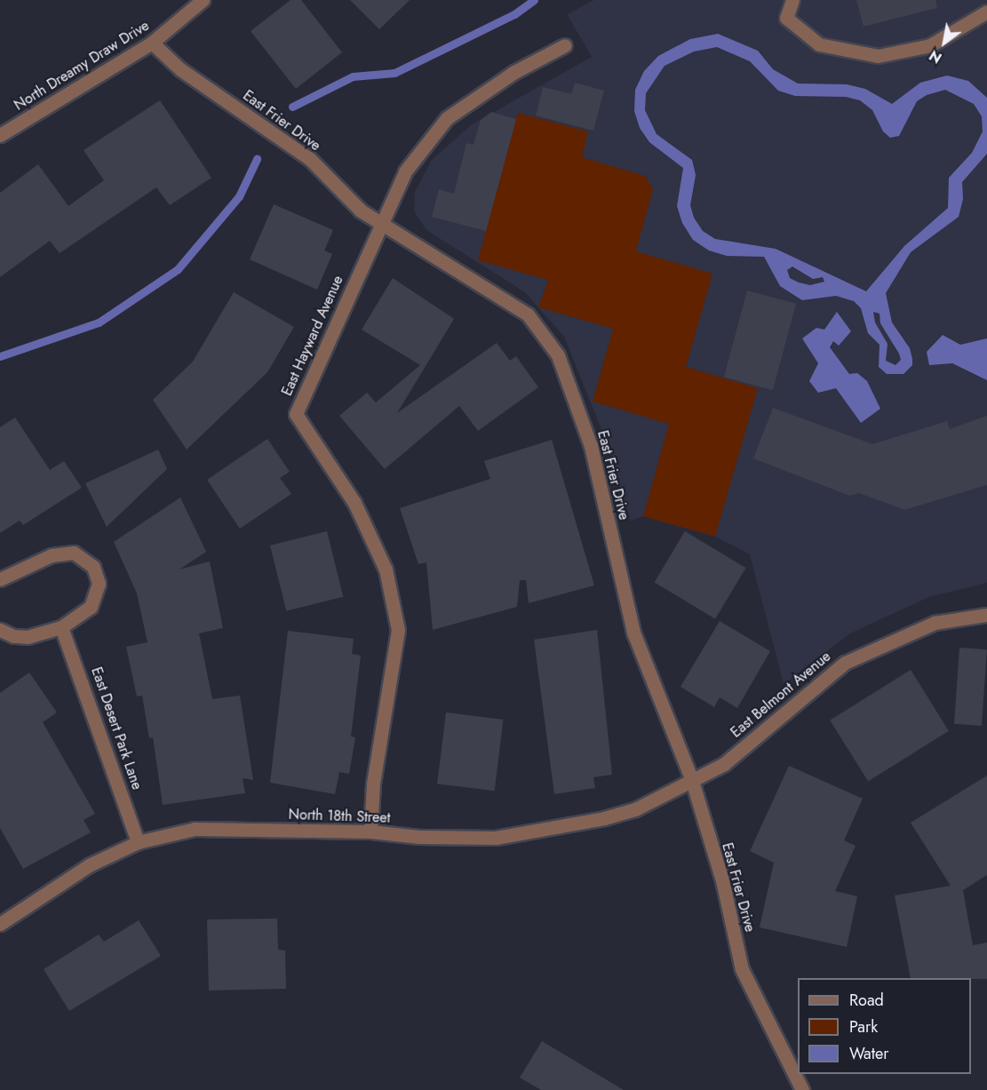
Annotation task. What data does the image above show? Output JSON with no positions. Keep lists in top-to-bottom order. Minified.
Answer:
{"streets":{"street":["North Dreamy Draw Drive","East Frier Drive","East Hayward Avenue","East Belmont Avenue","East Desert Park Lane","North 18th Street"]},"crossings":[["North Dreamy Draw Drive","East Frier Drive"],["East Frier Drive","East Hayward Avenue"],["East Frier Drive","East Belmont Avenue"],["East Frier Drive","North 18th Street"],["East Hayward Avenue","North 18th Street"],["East Belmont Avenue","North 18th Street"],["East Desert Park Lane","North 18th Street"]],"legend":["Road","Park","Water"],"north":"bottom left"}
